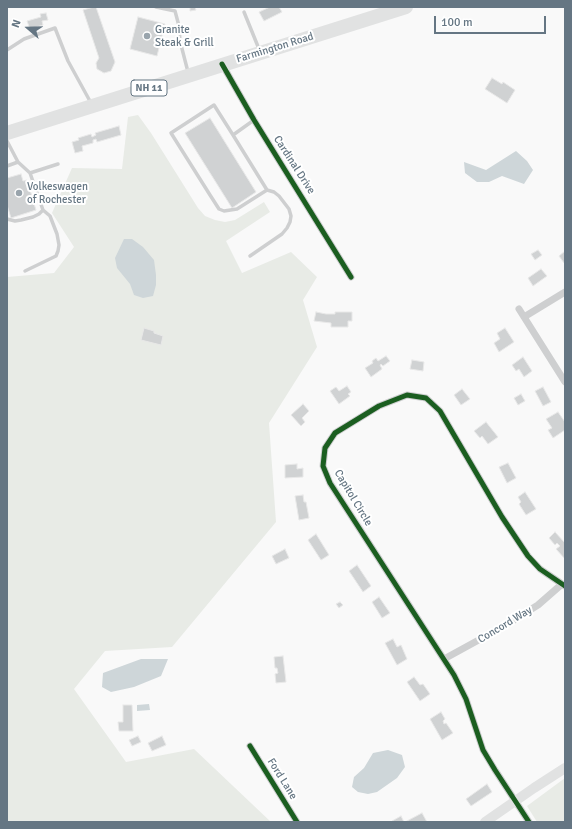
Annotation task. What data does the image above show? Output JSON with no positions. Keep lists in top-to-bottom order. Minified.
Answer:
{"streets":{"highway":["Farmington Road","NH 11"],"street":["Cardinal Drive","Capitol Circle","Concord Way","Ford Lane"]},"crossings":[["Farmington Road","Cardinal Drive"],["Capitol Circle","Concord Way"]],"places":["Granite Steak & Grill","Volkeswagen of Rochester"],"scale_bar":"100 m","north":"left"}
